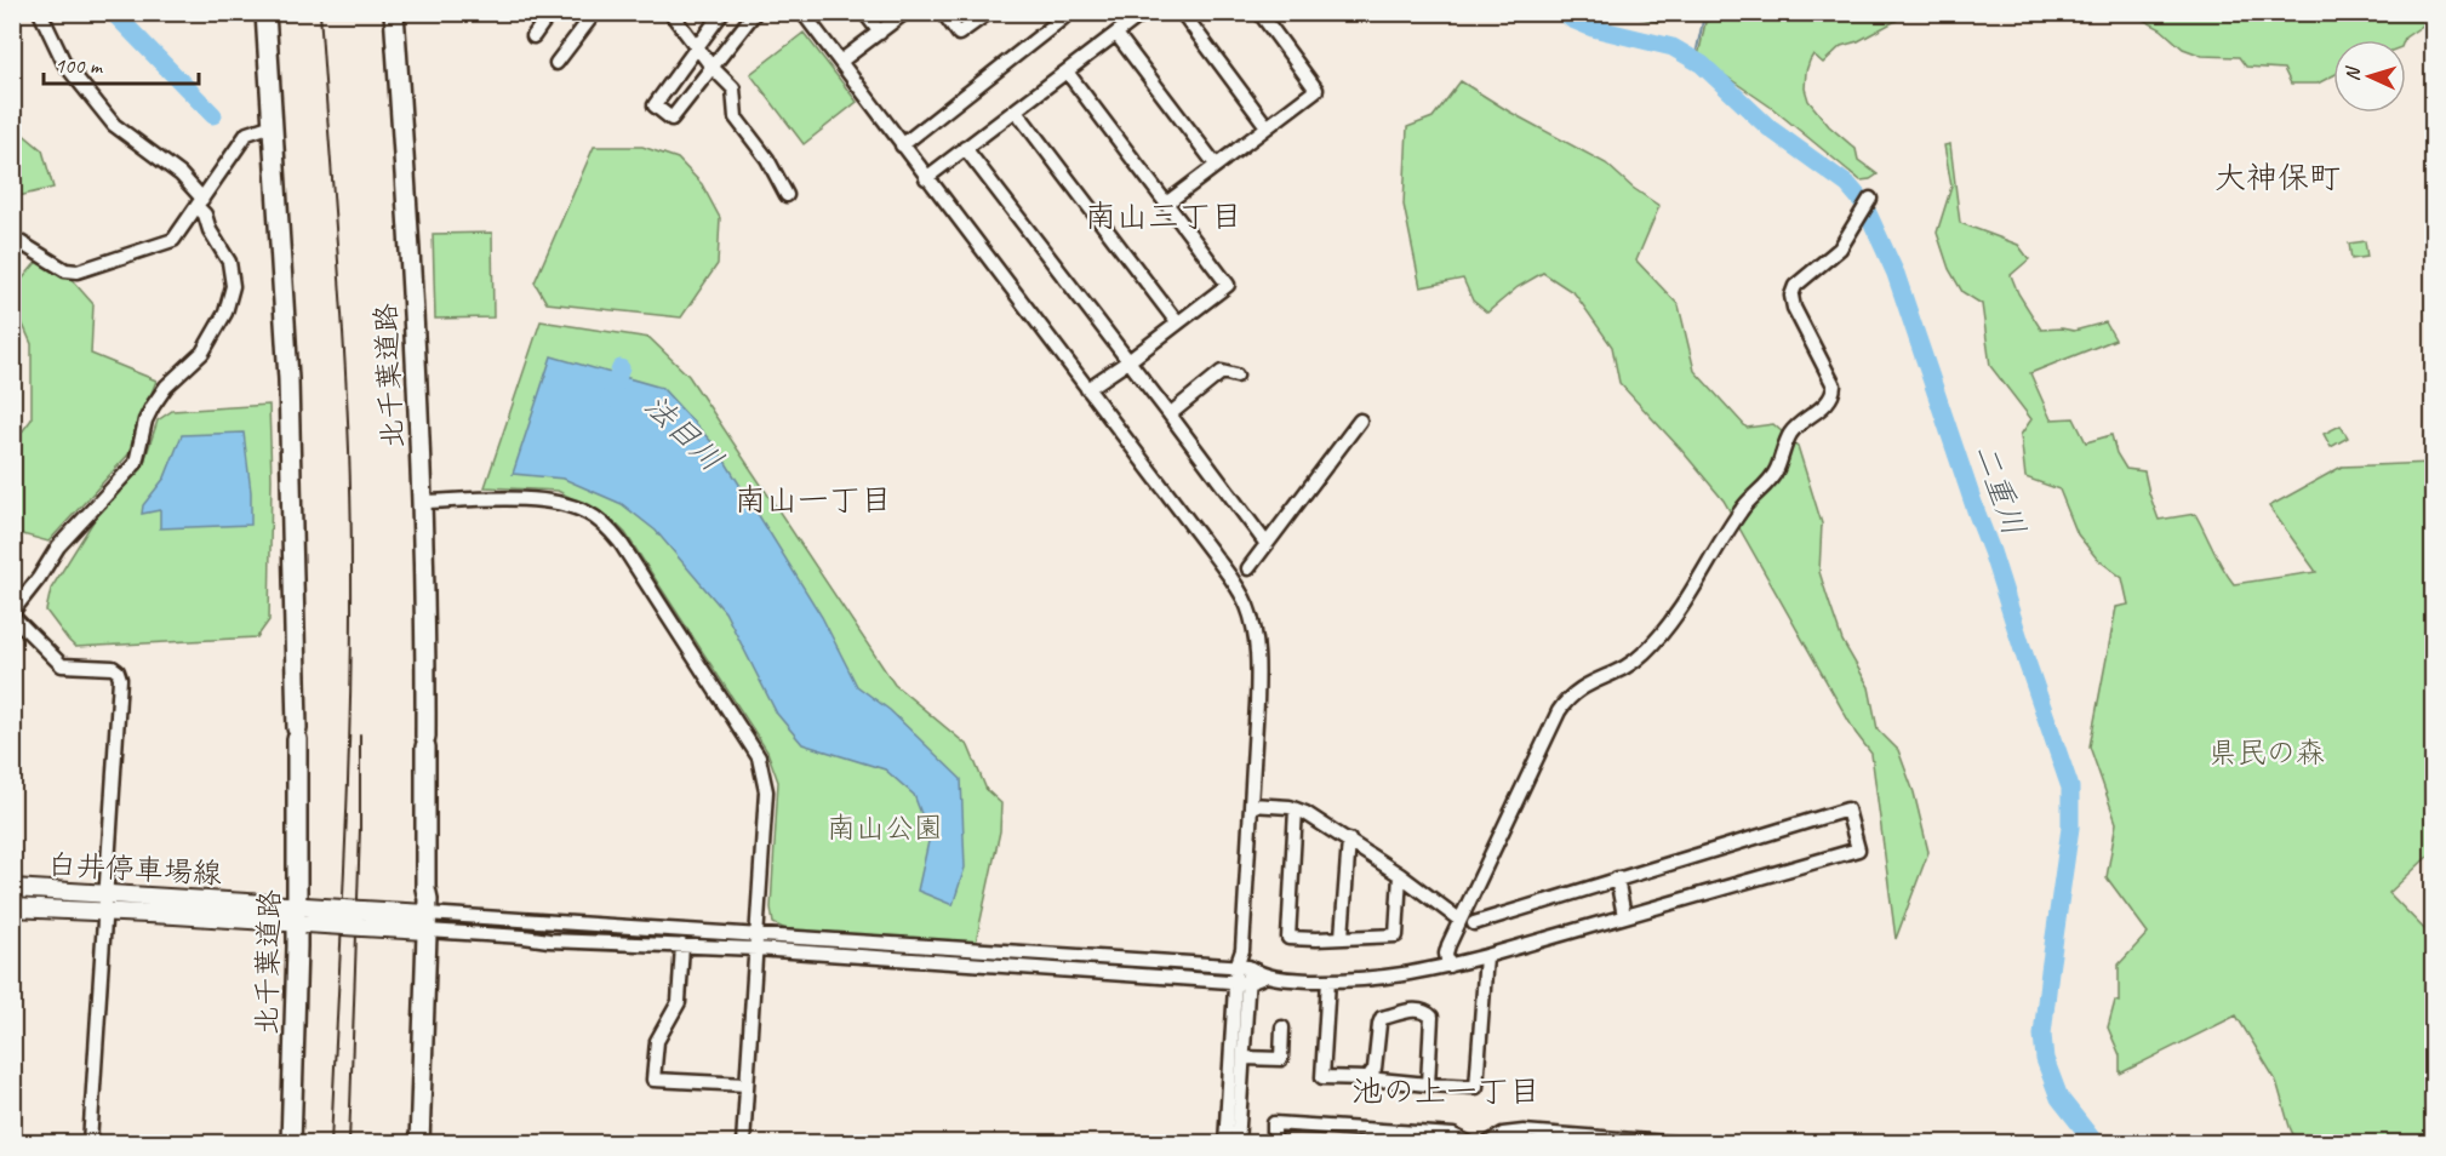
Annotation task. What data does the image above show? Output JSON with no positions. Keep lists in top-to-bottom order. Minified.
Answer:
{"streets":{"highway":["北千葉道路"],"main road":["白井停車場線"]},"crossings":[["北千葉道路","白井停車場線"]],"districts":["大神保町","南山三丁目","南山一丁目","池の上一丁目"],"water":["法目川","二重川"],"parks":["県民の森","南山公園"],"scale_bar":"100 m","north":"left"}
